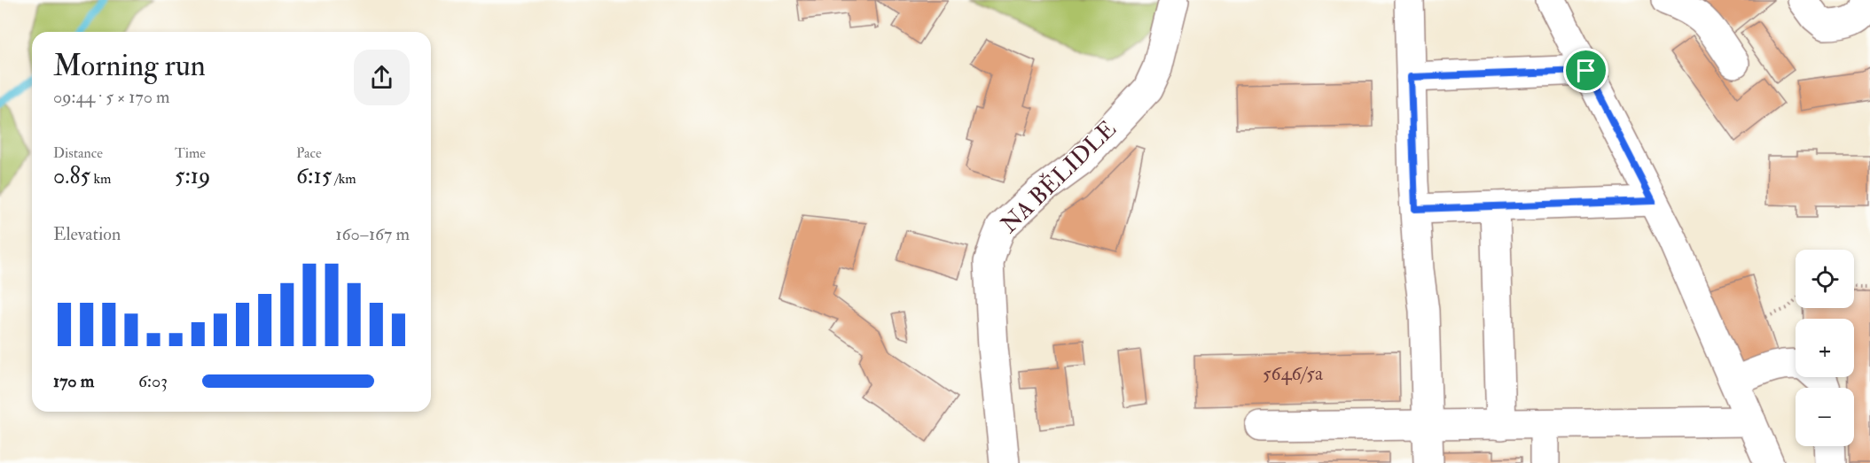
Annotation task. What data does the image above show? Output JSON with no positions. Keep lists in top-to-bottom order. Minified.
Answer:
{"streets":{"street":["NA BĚLIDLE"]},"house_numbers":["5646/5a"],"page":{"heading":["Morning run","09:44 · 5 × 170 m"],"stats":[["Distance","0.85 km"],["Time","5:19"],["Pace","6:15 /km"]],"chart":["Elevation","160–167 m"],"map_buttons":["+","−"],"list":[{"name":"170 m","note":"6:03"}]}}
